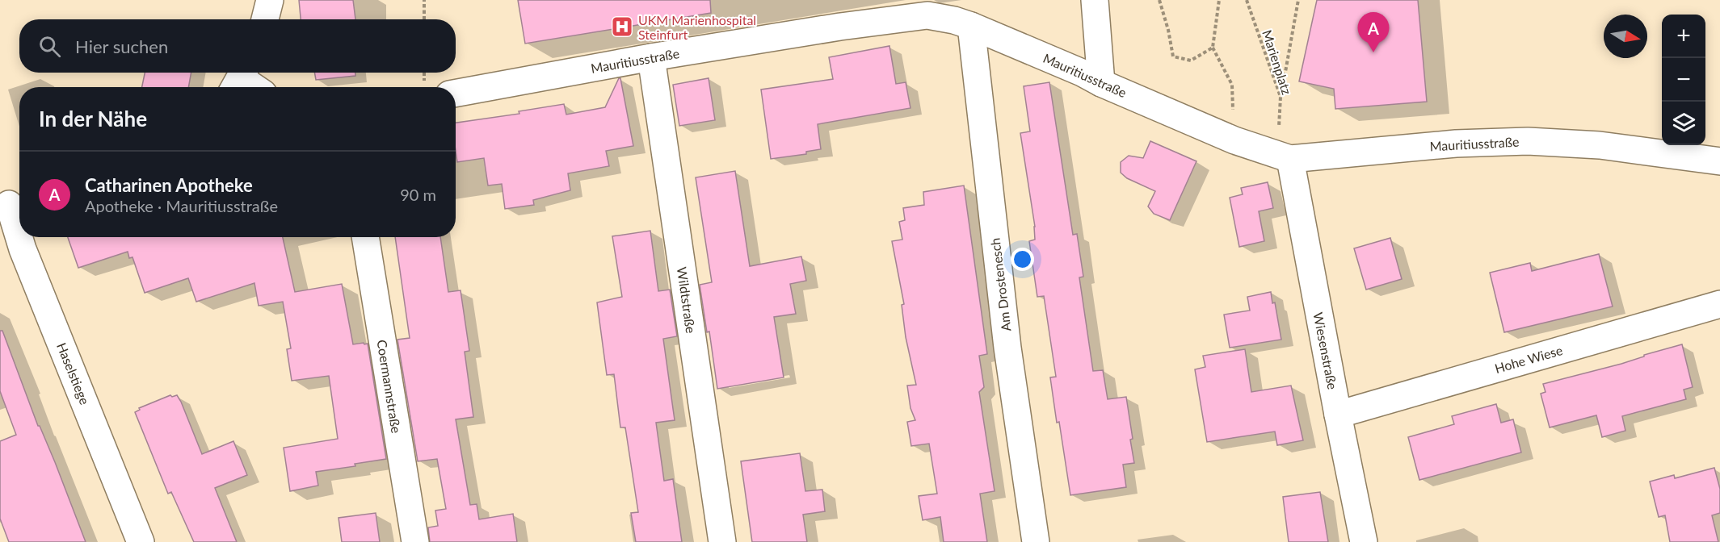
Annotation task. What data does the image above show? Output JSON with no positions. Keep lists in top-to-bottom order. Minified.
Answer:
{"streets":{"street":["Mauritiusstraße","Am Drostenesch","Wildtstraße","Wiesenstraße","Hohe Wiese","Haselstiege","Coermannstraße"],"path":["Marienplatz"]},"crossings":[["Mauritiusstraße","Marienplatz"],["Mauritiusstraße","Am Drostenesch"],["Mauritiusstraße","Wildtstraße"],["Mauritiusstraße","Wiesenstraße"],["Marienplatz","Wiesenstraße"],["Wiesenstraße","Hohe Wiese"]],"places":{"hospital":["UKM Marienhospital Steinfurt"]},"north":"right","page":{"pins":"A","map_buttons":["+","−"],"search":"Hier suchen","heading":"In der Nähe","list":[{"mark":"A","name":"Catharinen Apotheke","note":"Apotheke · Mauritiusstraße","value":"90 m"}]}}
